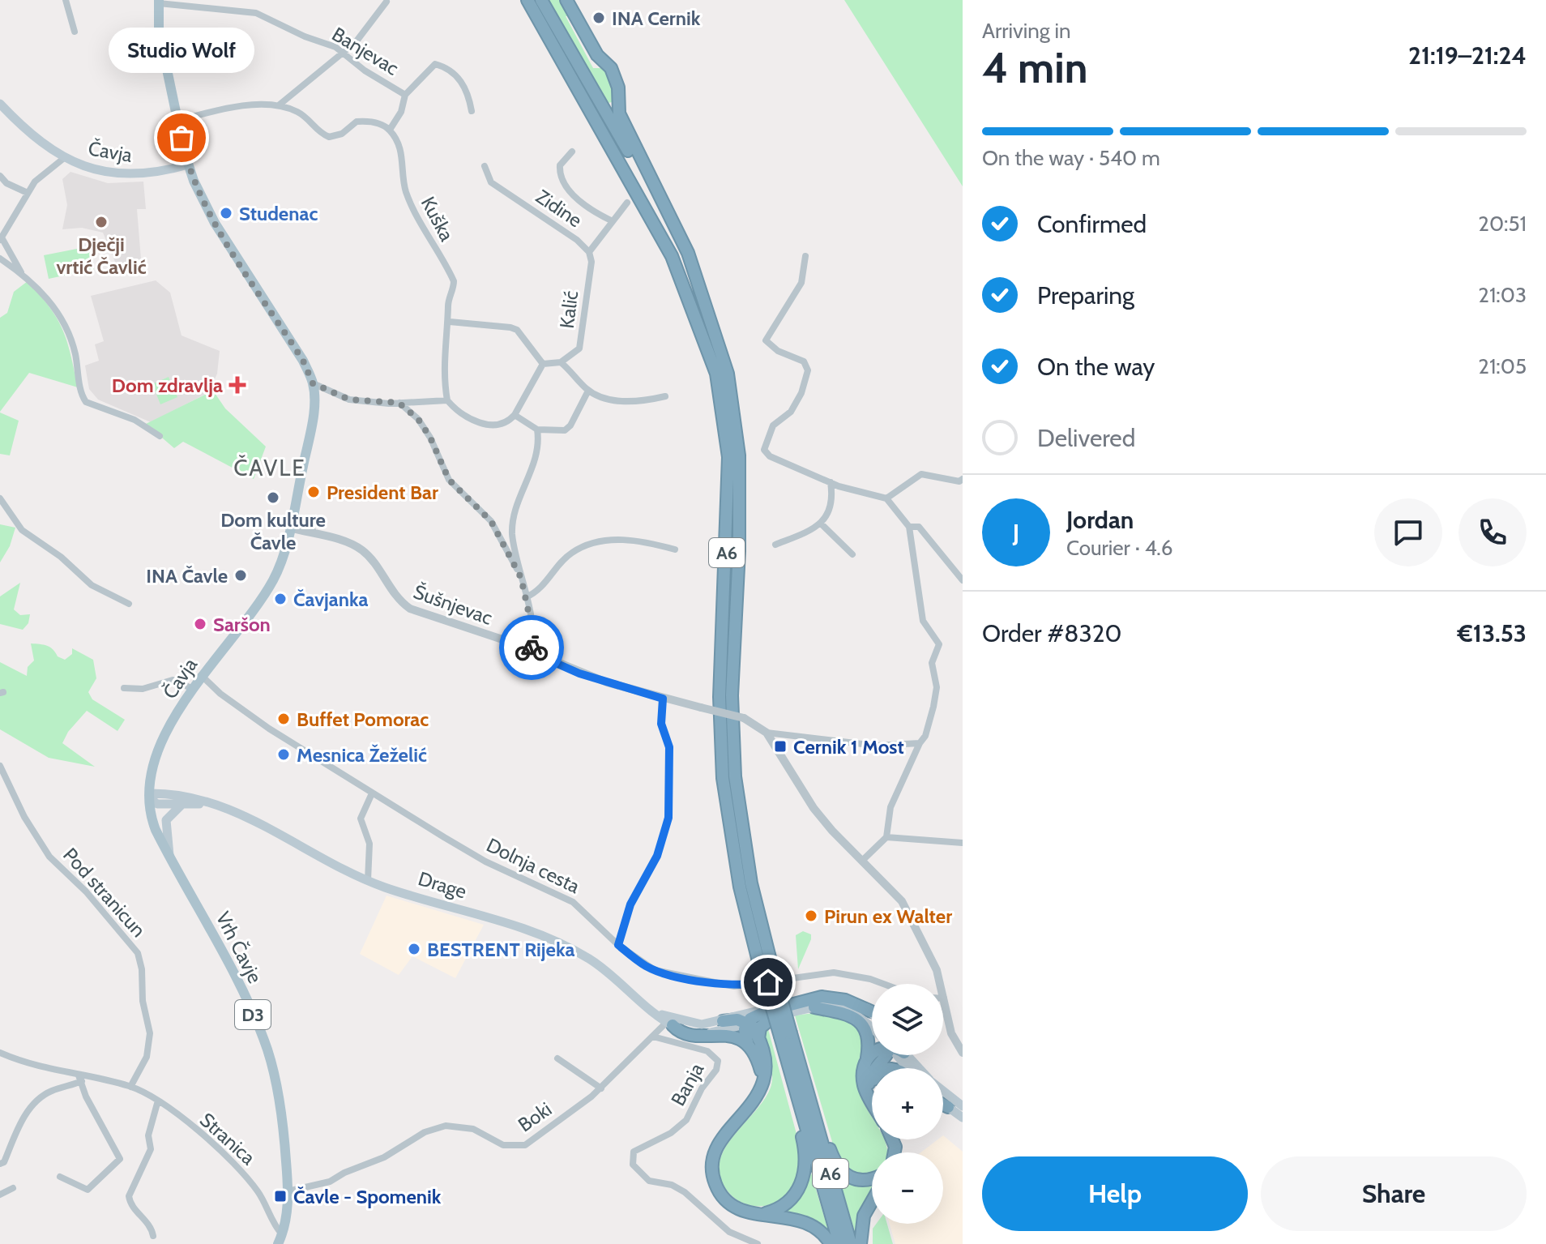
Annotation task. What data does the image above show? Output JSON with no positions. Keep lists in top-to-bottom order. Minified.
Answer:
{"streets":{"highway":["A6"],"main road":["Čavja","Drage","Vrh Čavje","D3"],"street":["Banjevac","Zidine","Kuška","Kalić","Šušnjevac","Dolnja cesta","Pod stranicun","Banja","Boki","Stranica"]},"crossings":[["Banjevac","D3"],["Čavja","Šušnjevac"],["Čavja","Dolnja cesta"],["Čavja","Drage"],["Čavja","Vrh Čavje"],["Čavja","D3"],["Zidine","Kalić"],["Drage","Vrh Čavje"],["Drage","Boki"],["Pod stranicun","Stranica"],["Vrh Čavje","Boki"],["Vrh Čavje","Stranica"],["Banja","Boki"]],"districts":["ČAVLE"],"places":{"other":["INA Cernik","Studio Wolf","Studenac","Dječji vrtić Čavlić","President Bar","Dom kulture Čavle","INA Čavle","Čavjanka","Saršon","Buffet Pomorac","Mesnica Žeželić","Pirun ex Walter","BESTRENT Rijeka"],"health":["Dom zdravlja"],"transit":["Cernik 1 Most","Čavle - Spomenik"]},"page":{"heading":["4 min","Arriving in","21:19–21:24"],"panel":["Jordan","Courier · 4.6","Order #8320","€13.53"],"bubble":"Studio Wolf","bar":"On the way · 540 m","list":[["Confirmed","20:51"],["Preparing","21:03"],["On the way","21:05"],"Delivered"],"round":"J","map_buttons":["+","−"],"buttons":["Help","Share"]}}
